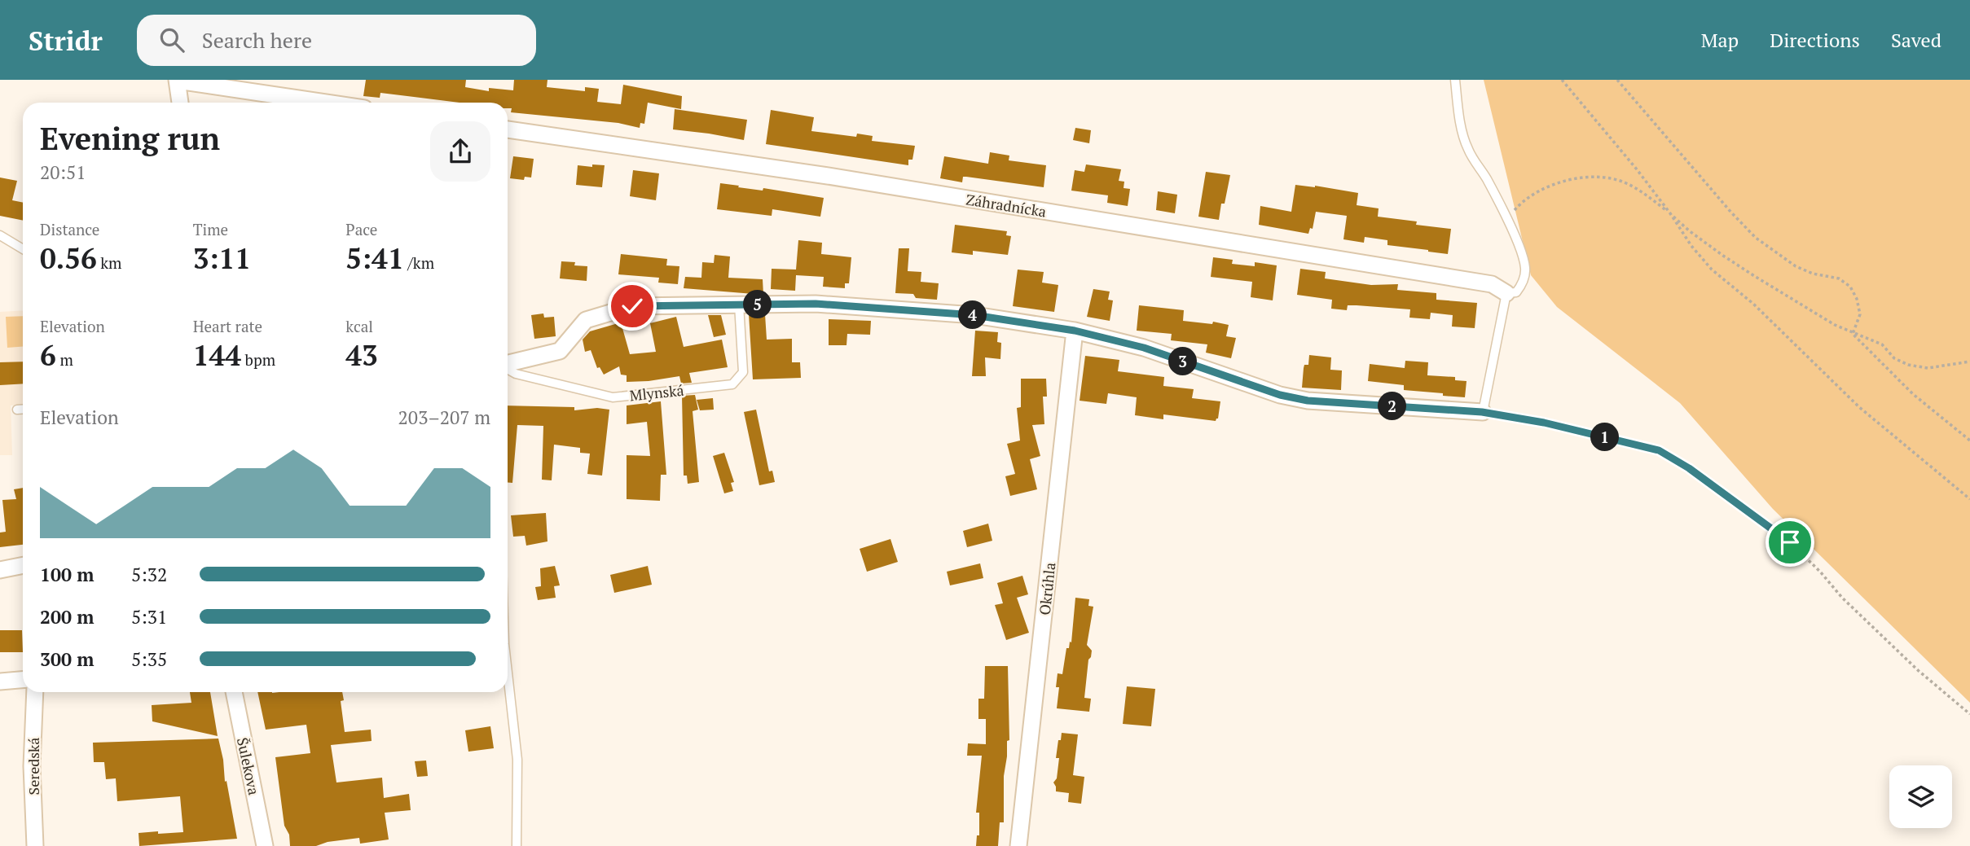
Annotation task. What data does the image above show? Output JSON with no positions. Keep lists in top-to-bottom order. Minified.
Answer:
{"streets":{"street":["Záhradnícka","Mlynská","Okrúhla","Seredská","Šulekova"]},"crossings":[["Mlynská","Okrúhla"]],"page":{"header":"Stridr","search":"Search here","nav":["Map","Directions","Saved"],"heading":["Evening run","20:51"],"stats":[["Distance","0.56 km"],["Time","3:11"],["Pace","5:41 /km"],["Elevation","6 m"],["Heart rate","144 bpm"],["kcal","43"]],"pins":["5","4","3","2","1"],"chart":["Elevation","203–207 m"],"list":[{"name":"100 m","note":"5:32"},{"name":"200 m","note":"5:31"},{"name":"300 m","note":"5:35"}]}}
